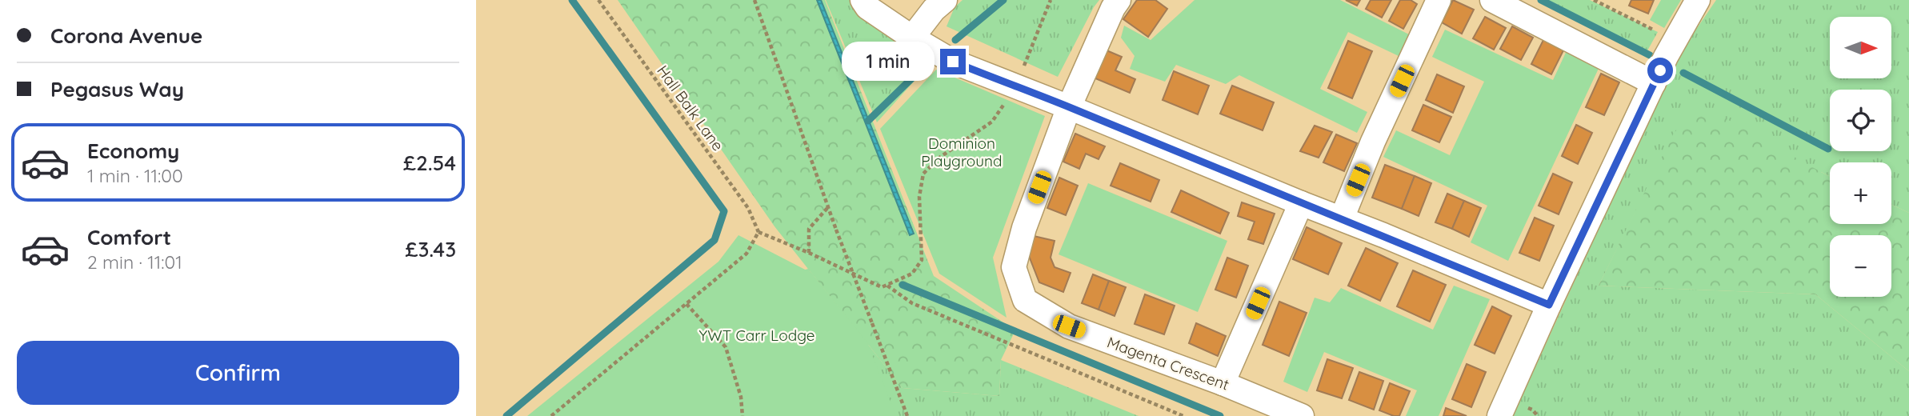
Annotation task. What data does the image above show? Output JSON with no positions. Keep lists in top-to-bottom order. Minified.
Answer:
{"streets":{"street":["Magenta Crescent"],"path":["Hall Balk Lane"]},"parks":["Dominion Playground","YWT Carr Lodge"],"north":"right","page":{"banner":["Corona Avenue","Pegasus Way"],"map_buttons":["+","−"],"bubble":"1 min","list":[{"name":"Economy","note":"1 min · 11:00","value":"£2.54"},{"name":"Comfort","note":"2 min · 11:01","value":"£3.43"}],"buttons":"Confirm"}}
